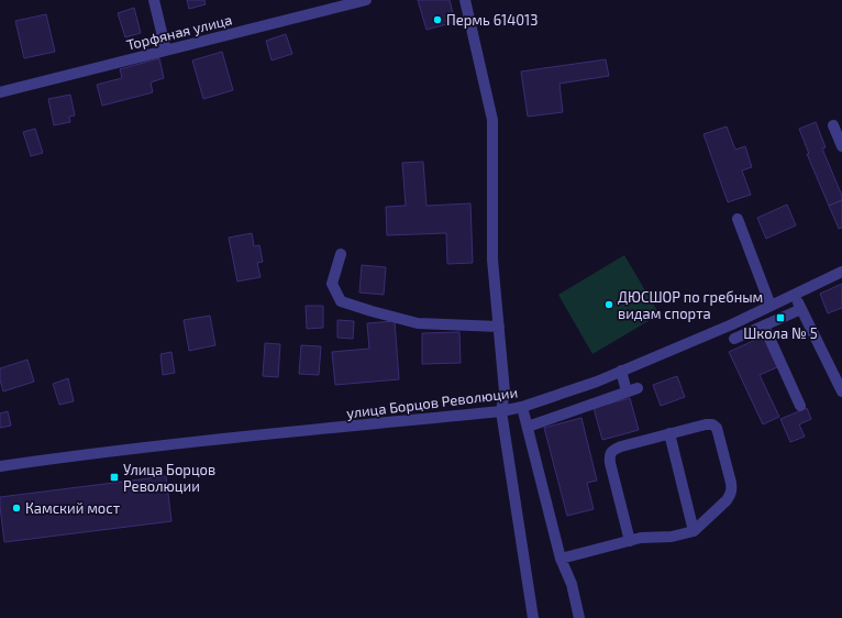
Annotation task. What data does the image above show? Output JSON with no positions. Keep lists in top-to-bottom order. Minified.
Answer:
{"streets":{"street":["Торфяная улица","улица Борцов Революции"]},"places":{"other":["Пермь 614013","ДЮСШОР по гребным видам спорта","Камский мост"],"transit":["Школа № 5","Улица Борцов Революции"]}}
